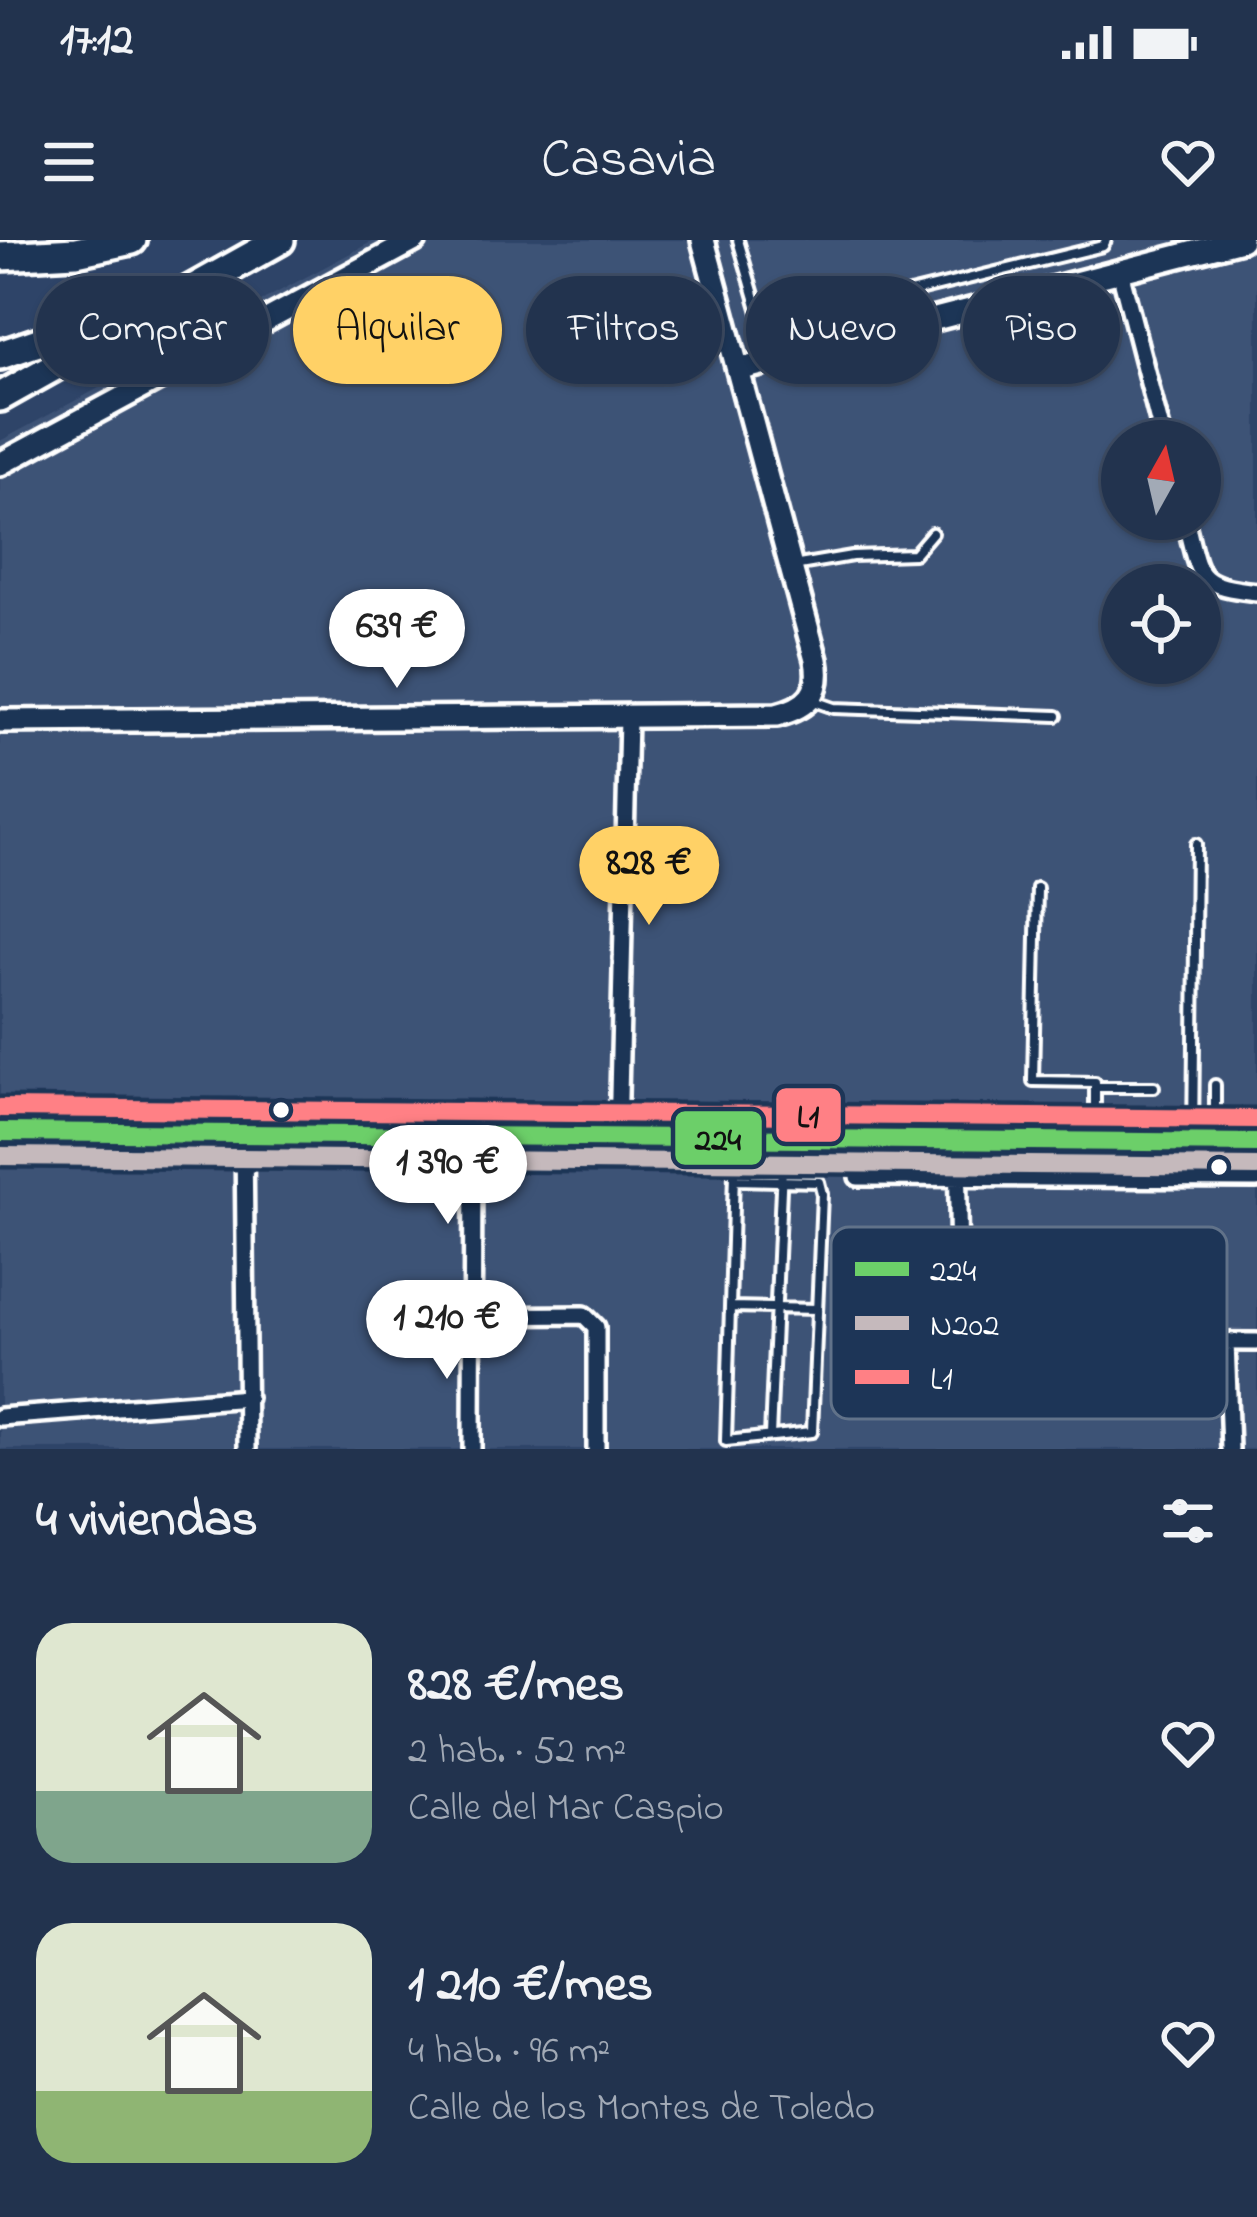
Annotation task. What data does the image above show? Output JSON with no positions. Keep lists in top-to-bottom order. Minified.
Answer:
{"lines":["transit line L1","transit line 224","transit line N202"],"legend":["224","N202","L1"],"north":"top","page":{"status":"17:12","header":"Casavia","chip":["Comprar","Alquilar","Filtros","Nuevo","Piso"],"price":["639 €","828 €","1 390 €","1 210 €"],"heading":"4 viviendas","list":[{"name":"828 €/mes","note":"2 hab. · 52 m² · Calle del Mar Caspio"},{"name":"1 210 €/mes","note":"4 hab. · 96 m² · Calle de los Montes de Toledo"}]}}
